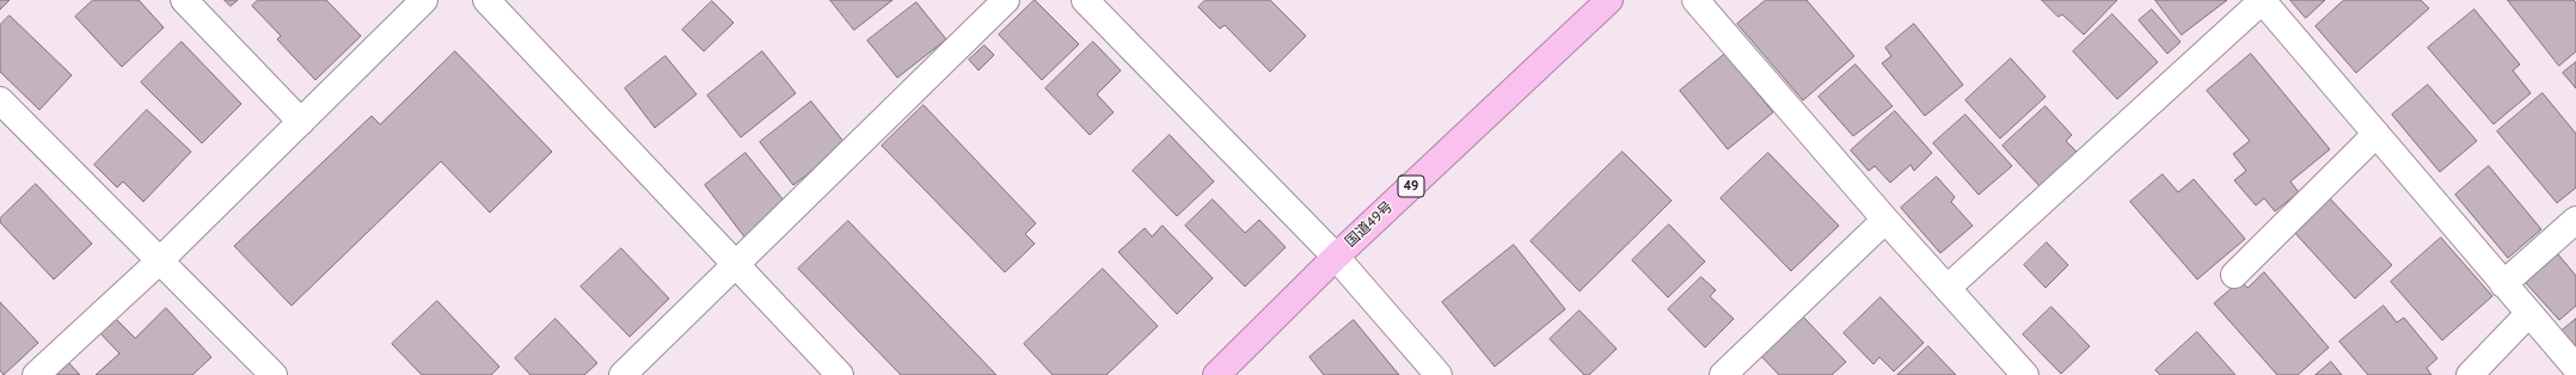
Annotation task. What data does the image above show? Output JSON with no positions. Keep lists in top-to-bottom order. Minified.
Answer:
{"streets":{"highway":["49","国道49号"]}}
